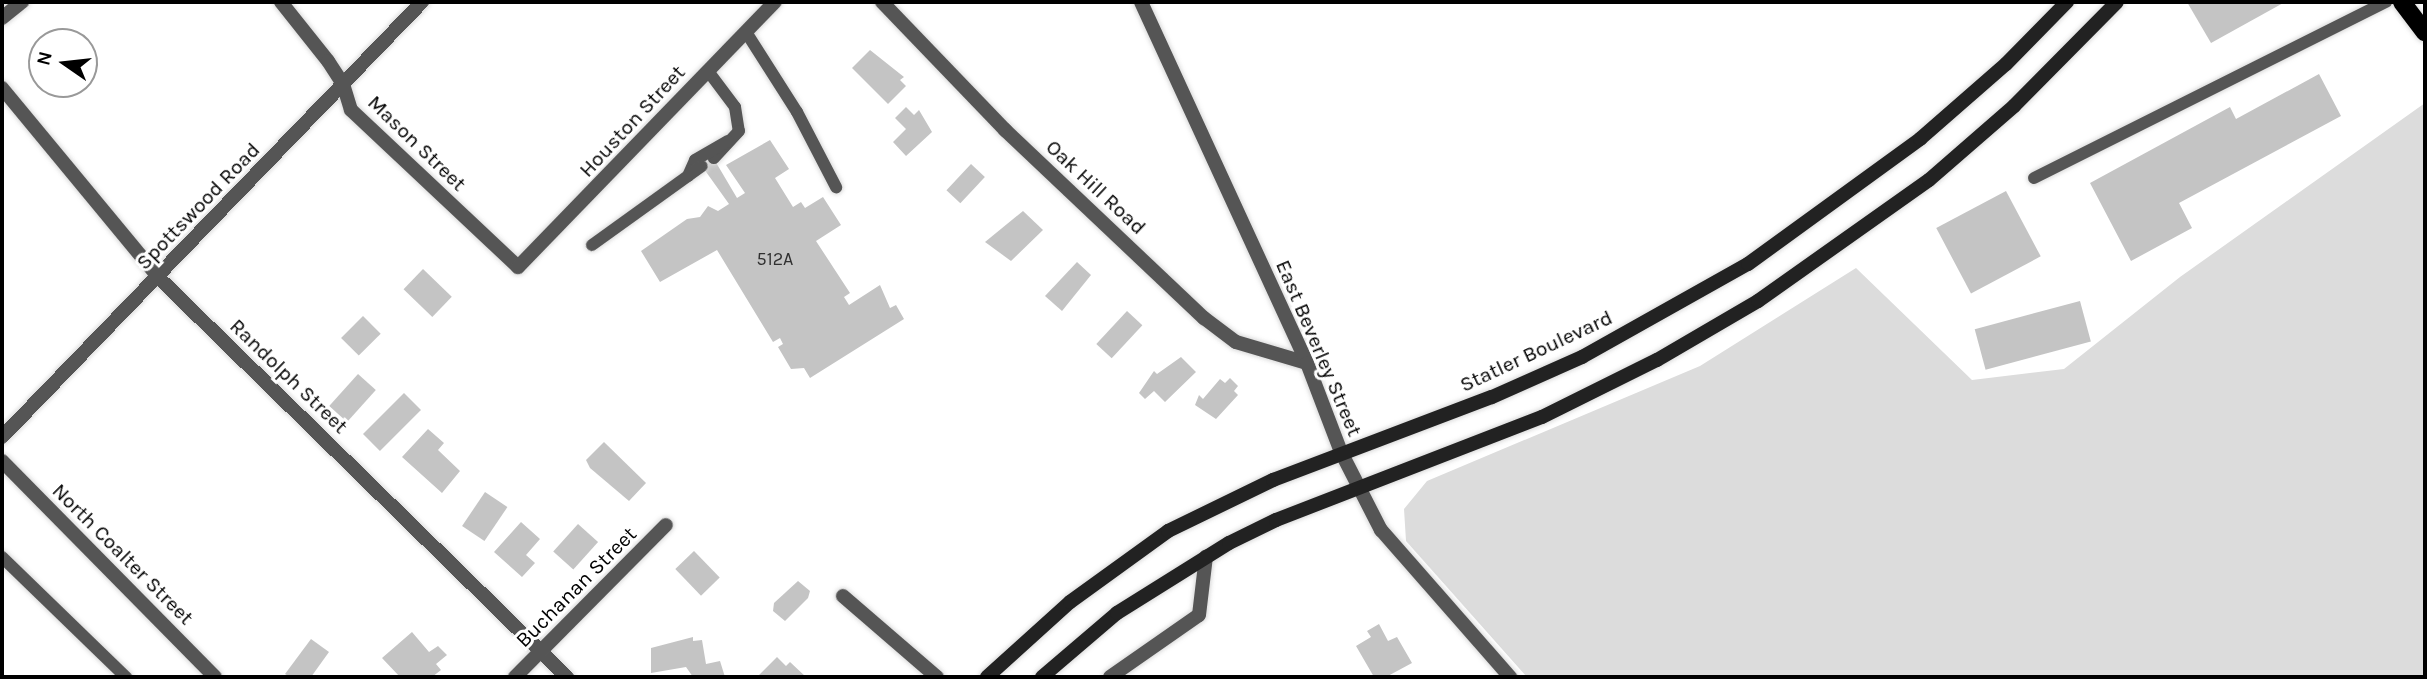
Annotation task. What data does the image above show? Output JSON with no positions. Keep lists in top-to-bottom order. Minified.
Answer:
{"streets":{"main road":["Statler Boulevard"],"street":["Houston Street","Mason Street","Oak Hill Road","Spottswood Road","East Beverley Street","Randolph Street","North Coalter Street","Buchanan Street"]},"crossings":[["Houston Street","Mason Street"],["Mason Street","Spottswood Road"],["Oak Hill Road","East Beverley Street"],["Spottswood Road","Randolph Street"],["East Beverley Street","Statler Boulevard"],["Randolph Street","Buchanan Street"]],"house_numbers":["512A"],"north":"left"}
